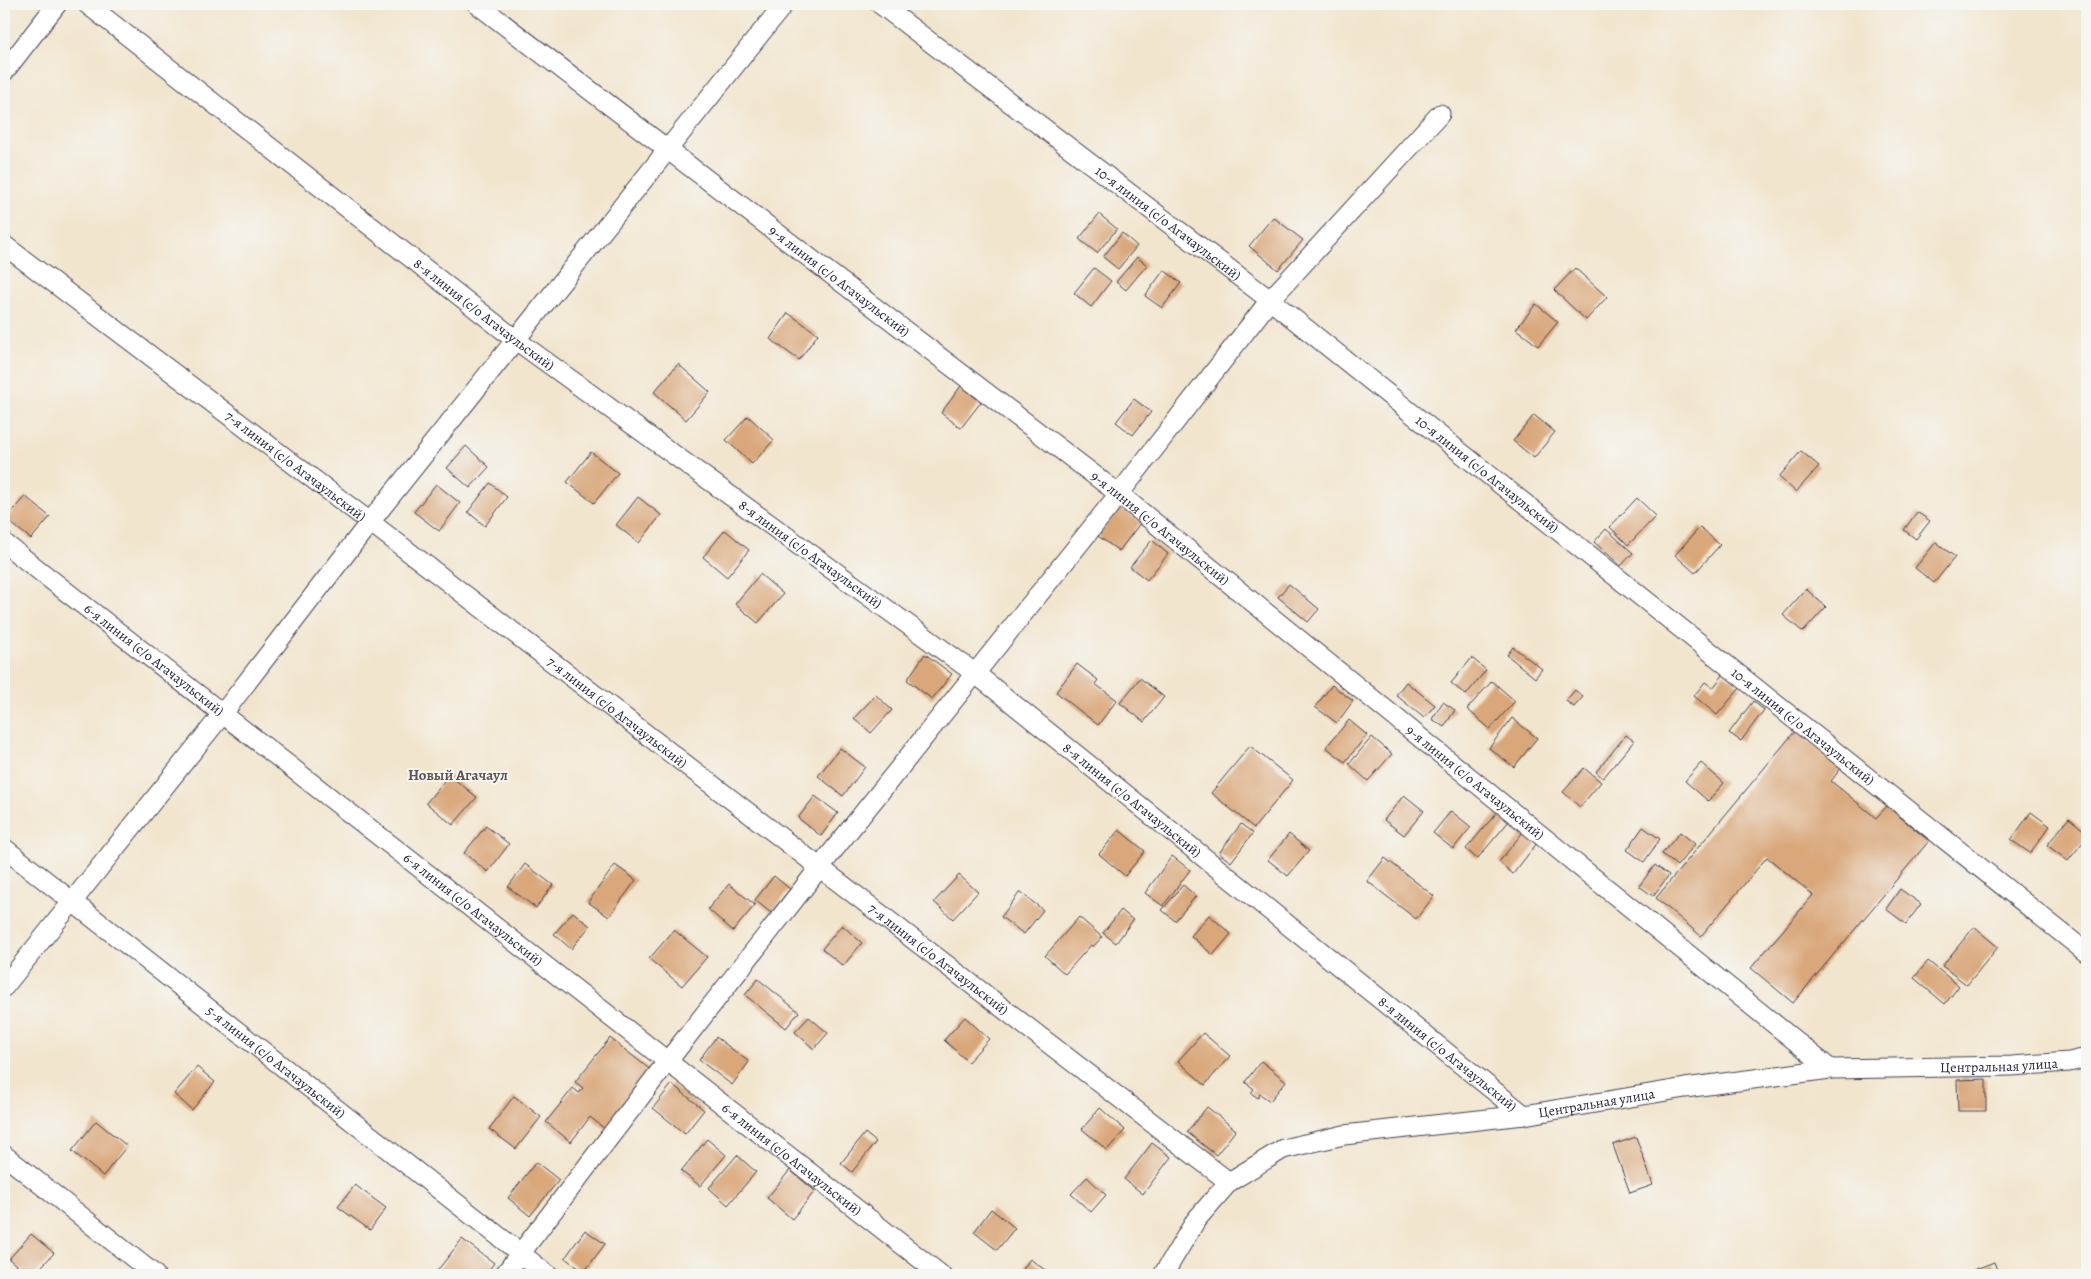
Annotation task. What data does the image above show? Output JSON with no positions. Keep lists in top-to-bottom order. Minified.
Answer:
{"streets":{"street":["10-я линия (с/о Агачаульский)","9-я линия (с/о Агачаульский)","8-я линия (с/о Агачаульский)","7-я линия (с/о Агачаульский)","6-я линия (с/о Агачаульский)","5-я линия (с/о Агачаульский)","Центральная улица"]},"crossings":[["9-я линия (с/о Агачаульский)","Центральная улица"],["8-я линия (с/о Агачаульский)","Центральная улица"],["7-я линия (с/о Агачаульский)","Центральная улица"]],"districts":["Новый Агачаул"]}
